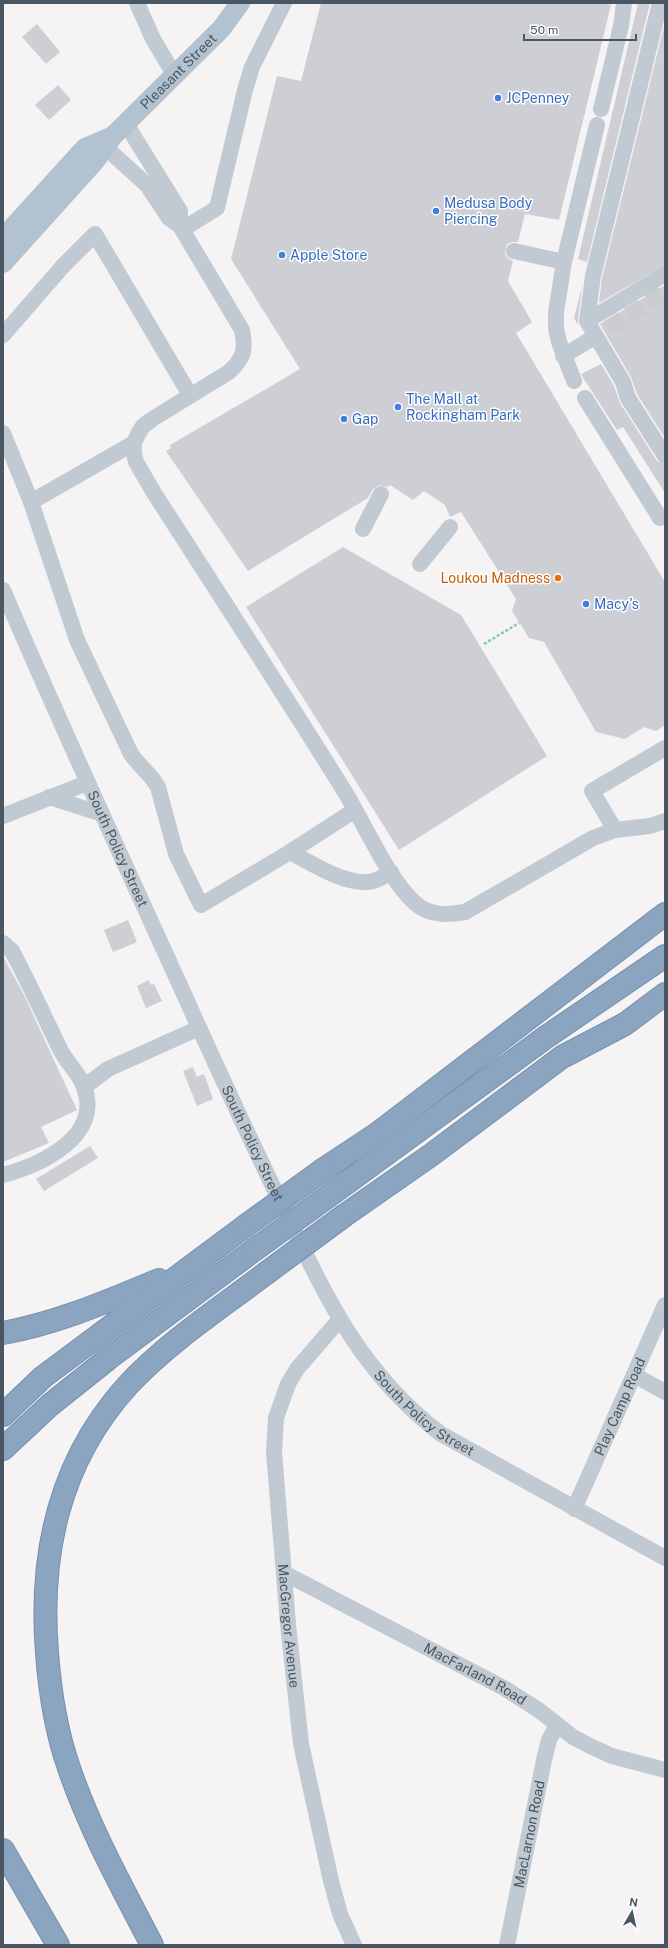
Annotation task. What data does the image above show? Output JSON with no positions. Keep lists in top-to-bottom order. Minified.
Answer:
{"streets":{"main road":["Pleasant Street"],"street":["South Policy Street","Play Camp Road","MacGregor Avenue","MacFarland Road","MacLarnon Road"]},"crossings":[["South Policy Street","Play Camp Road"],["South Policy Street","MacGregor Avenue"],["MacGregor Avenue","MacFarland Road"],["MacFarland Road","MacLarnon Road"]],"places":["JCPenney","Medusa Body Piercing","Apple Store","The Mall at Rockingham Park","Gap","Loukou Madness","Macy's"],"scale_bar":"50 m","north":"top"}
